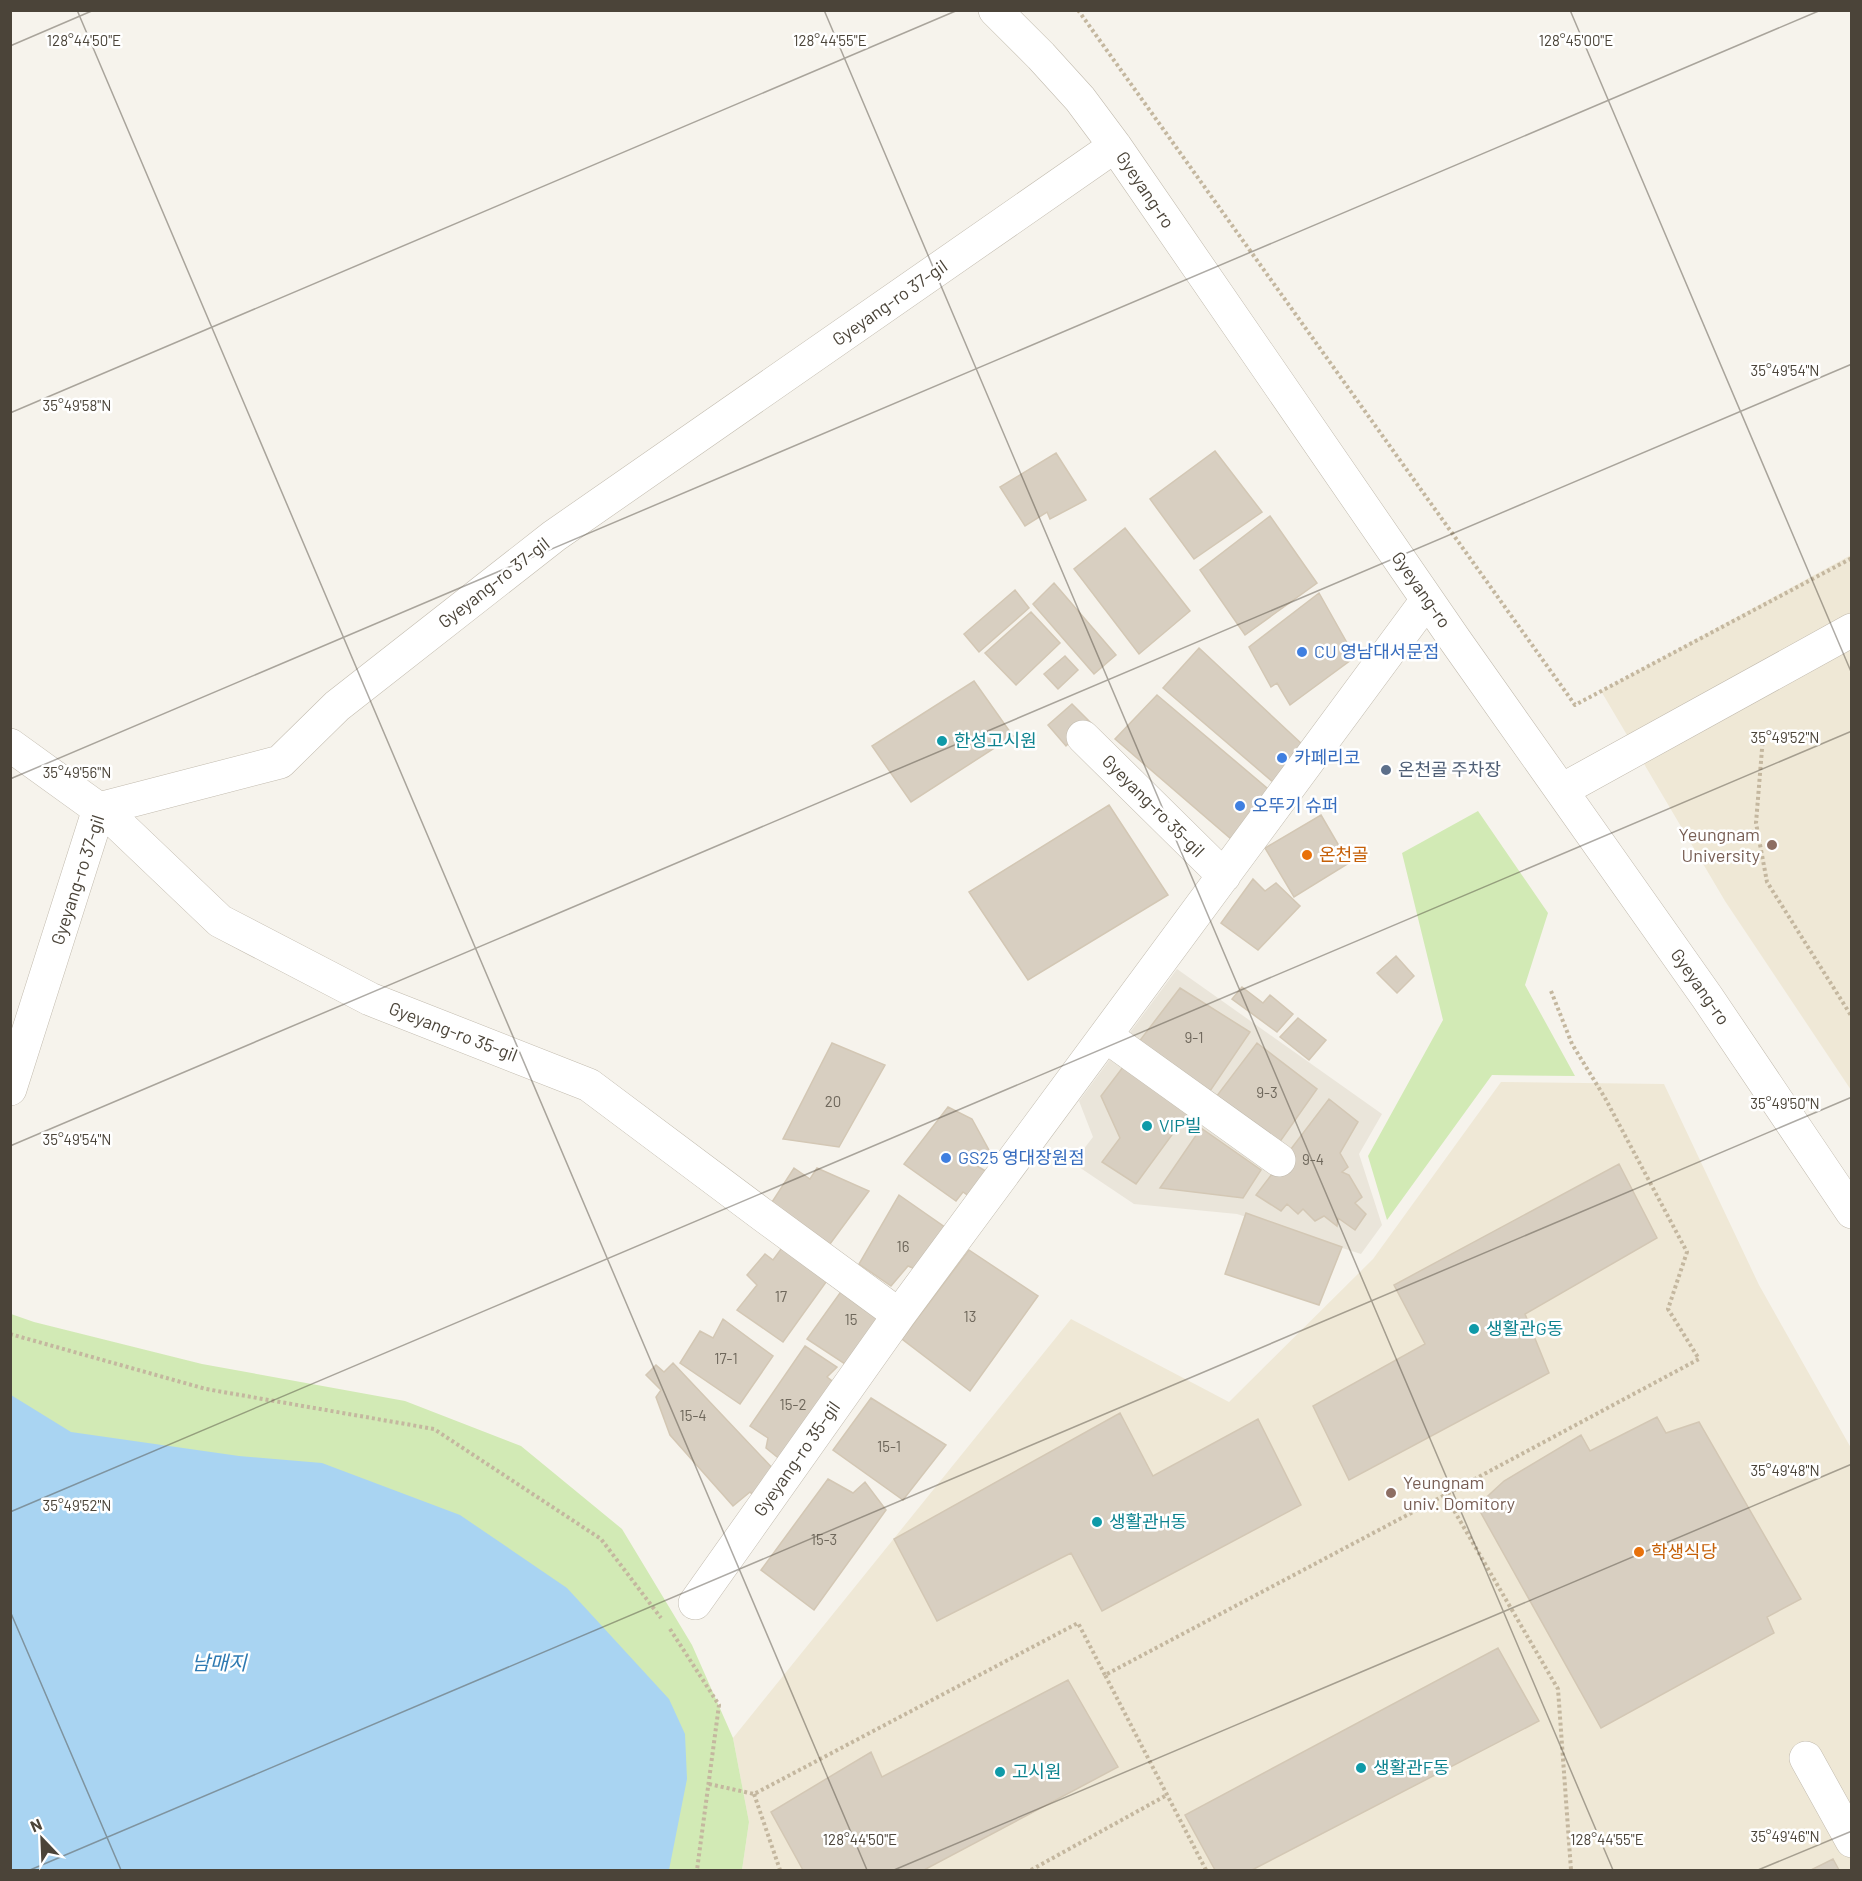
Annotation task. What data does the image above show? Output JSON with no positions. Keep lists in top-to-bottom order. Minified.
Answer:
{"streets":{"street":["Gyeyang-ro","Gyeyang-ro 37-gil","Gyeyang-ro 35-gil"]},"crossings":[["Gyeyang-ro","Gyeyang-ro 37-gil"],["Gyeyang-ro","Gyeyang-ro 35-gil"],["Gyeyang-ro 37-gil","Gyeyang-ro 35-gil"]],"water":["남매지"],"places":["CU 영남대서문점","한성고시원","카페리코","온천골 주차장","오뚜기 슈퍼","Yeungnam University","온천골","VIP빌","GS25 영대장원점","생활관G동","Yeungnam univ. Domitory","생활관H동","학생식당","생활관F동","고시원"],"house_numbers":["9-1","9-3","20","9-4","16","17","13","15","17-1","15-2","15-4","15-1","15-3"],"north":"top left","coordinates":["128°44'50\"E","128°44'55\"E","128°45'00\"E","35°49'54\"N","35°49'58\"N","35°49'52\"N","35°49'56\"N","35°49'50\"N","35°49'48\"N","35°49'46\"N"]}
